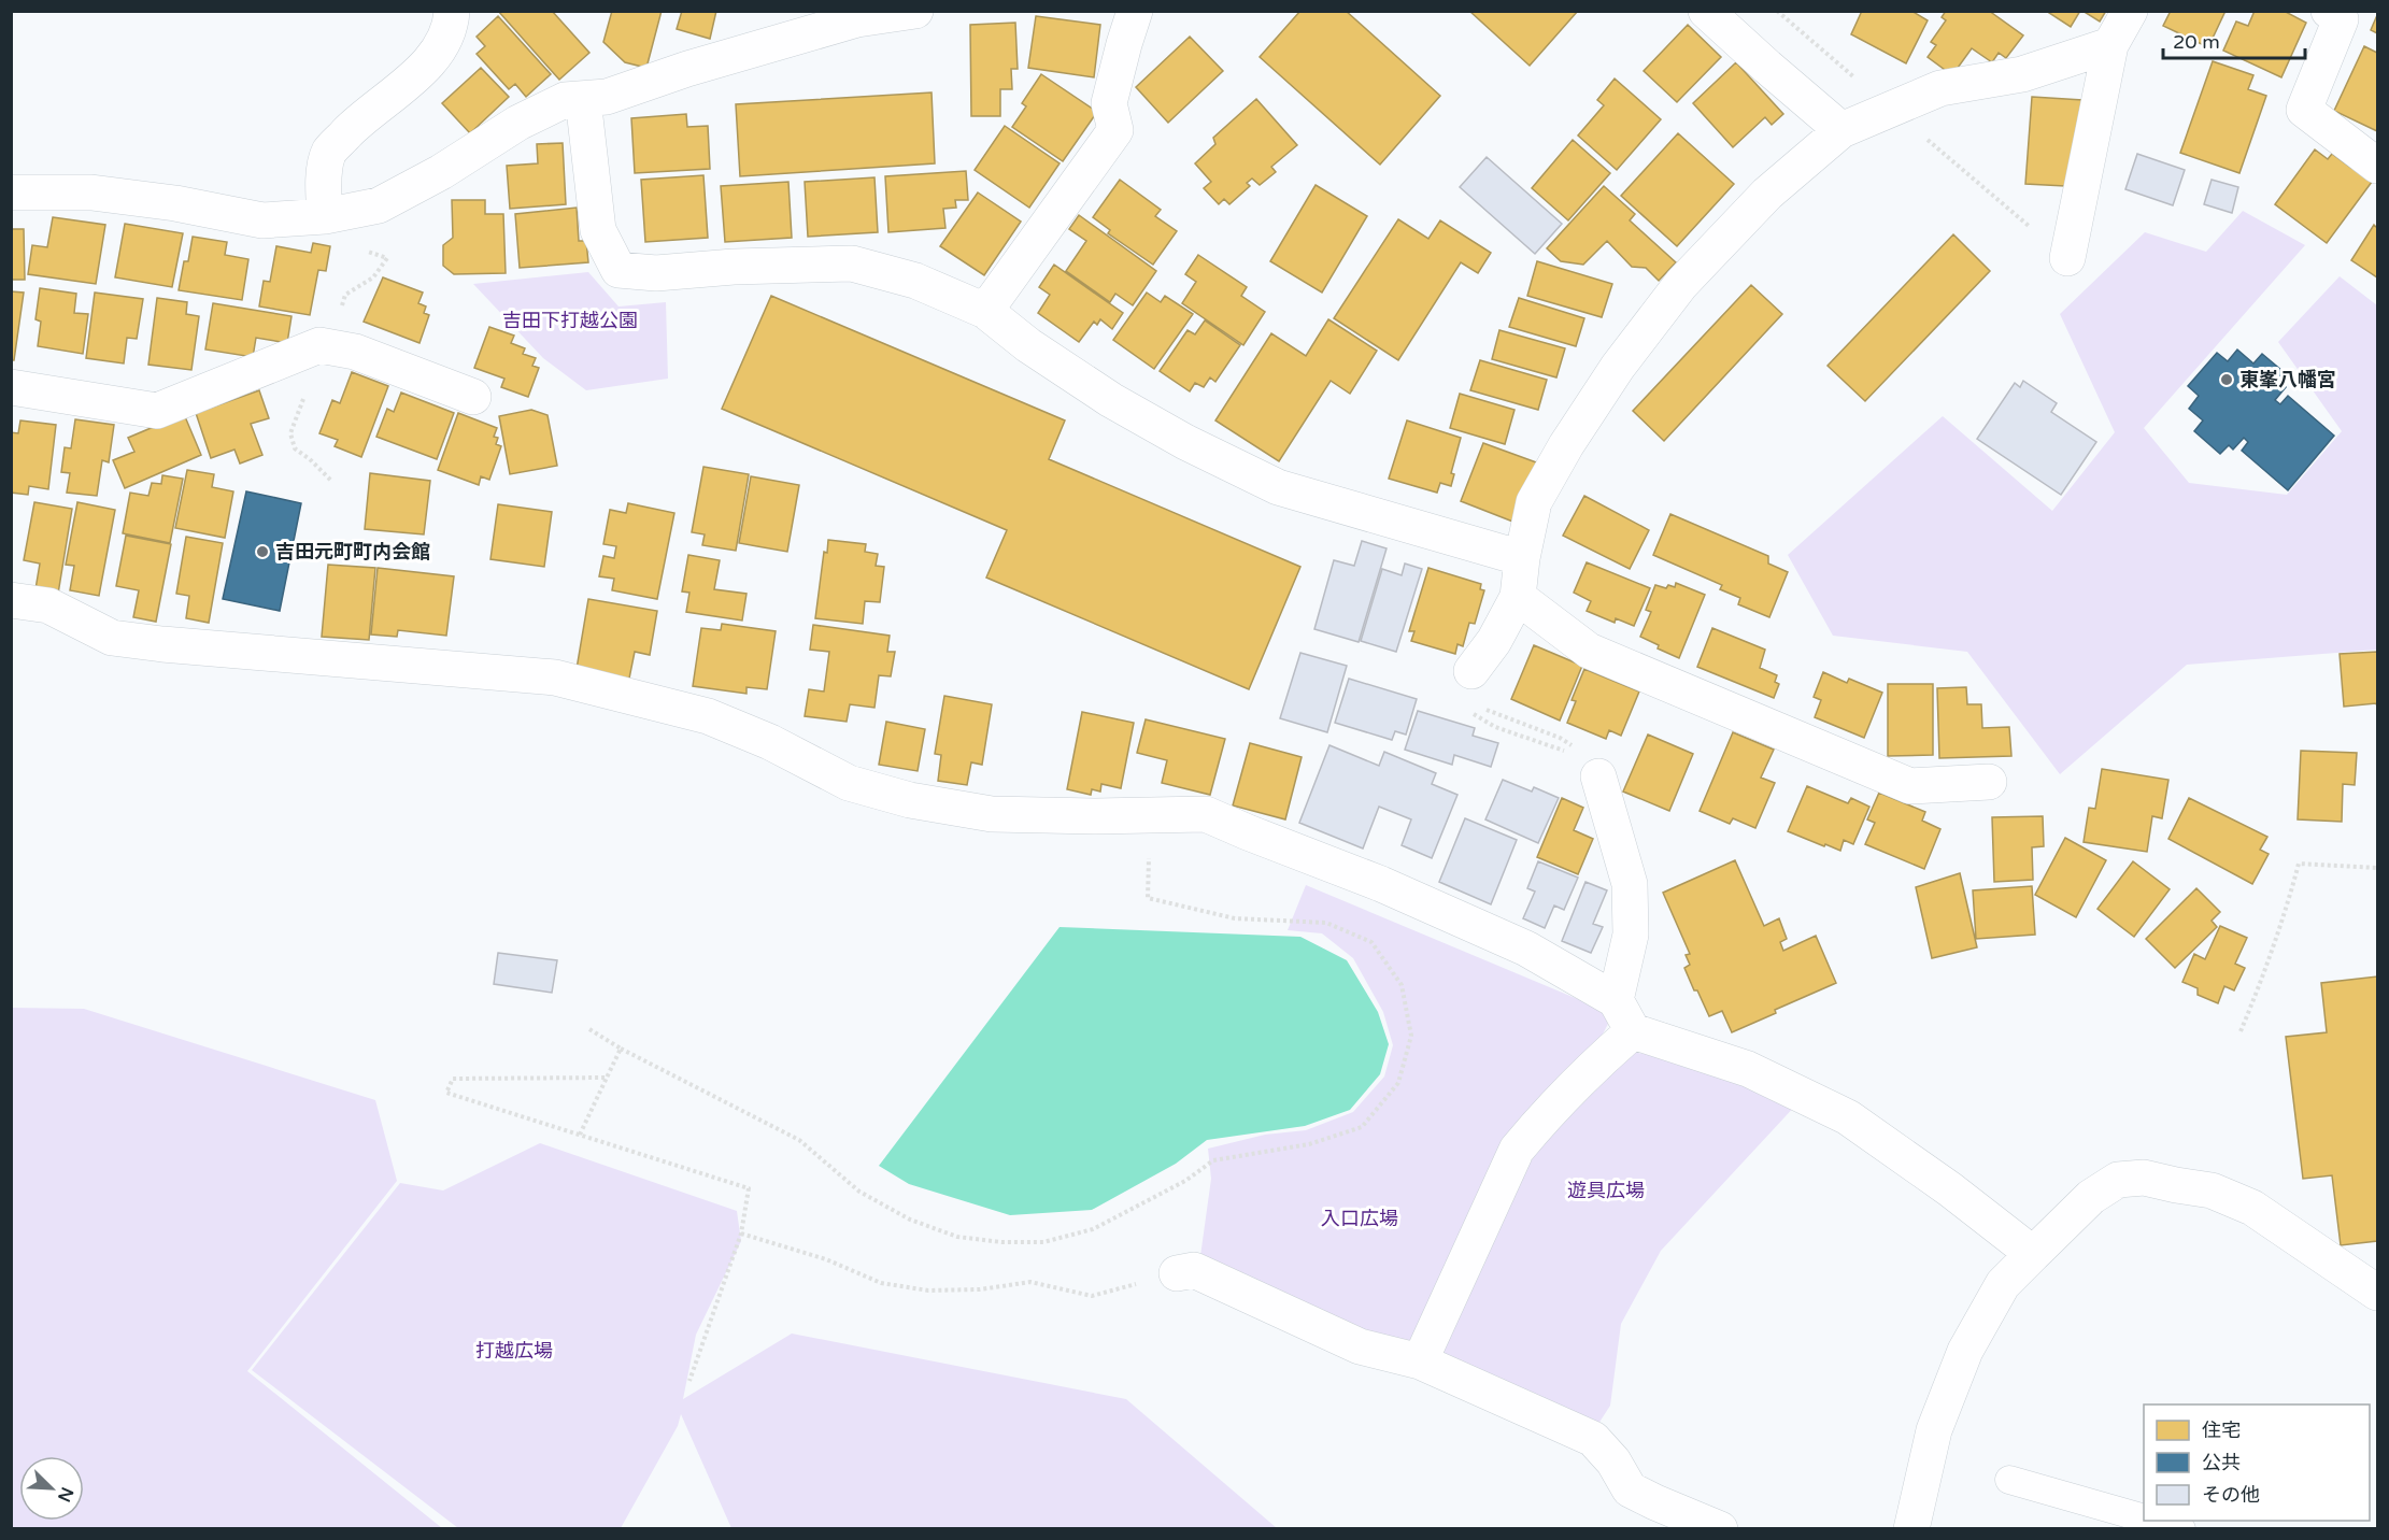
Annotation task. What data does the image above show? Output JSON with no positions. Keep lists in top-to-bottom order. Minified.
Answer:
{"parks":["吉田下打越公園","遊具広場","入口広場","打越広場"],"places":["東峯八幡宮","吉田元町町内会館"],"legend":["住宅","公共","その他"],"scale_bar":"20 m","north":"bottom right"}
